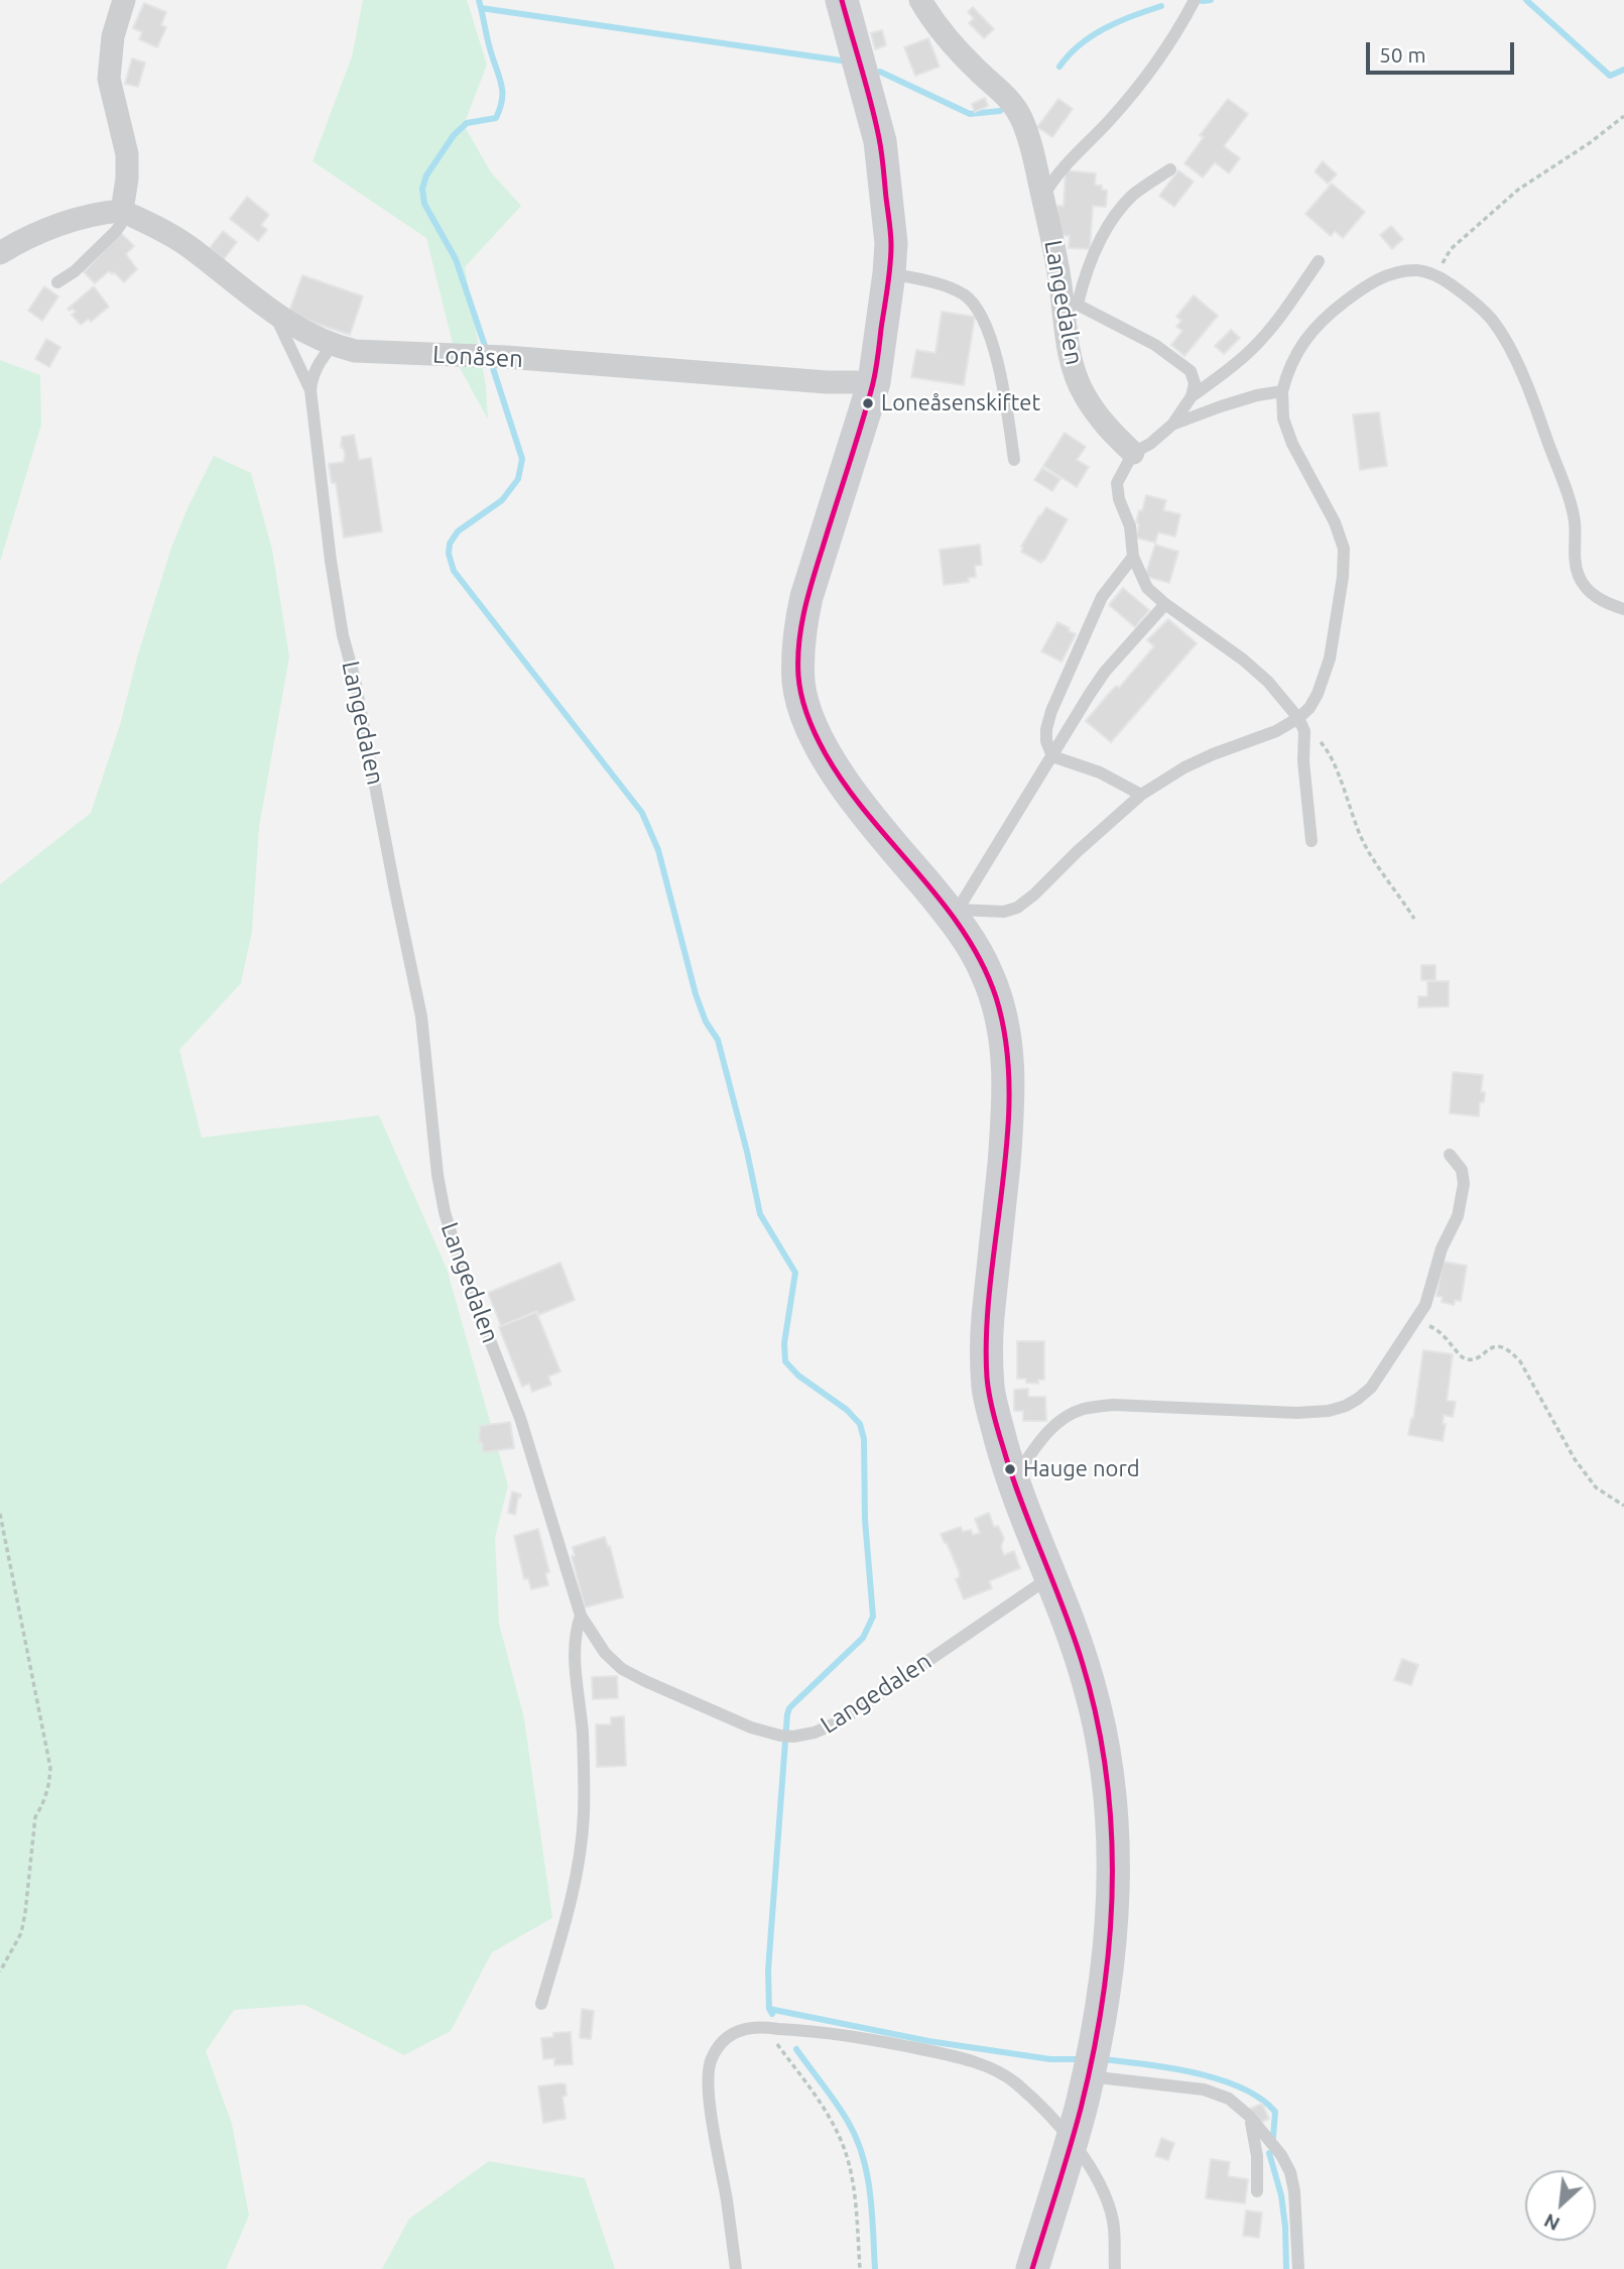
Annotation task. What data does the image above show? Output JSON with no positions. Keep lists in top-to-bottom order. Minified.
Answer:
{"streets":{"street":["Langedalen","Lonåsen"]},"crossings":[["Langedalen","Lonåsen"]],"places":["Loneåsenskiftet","Hauge nord"],"scale_bar":"50 m","north":"bottom left"}
